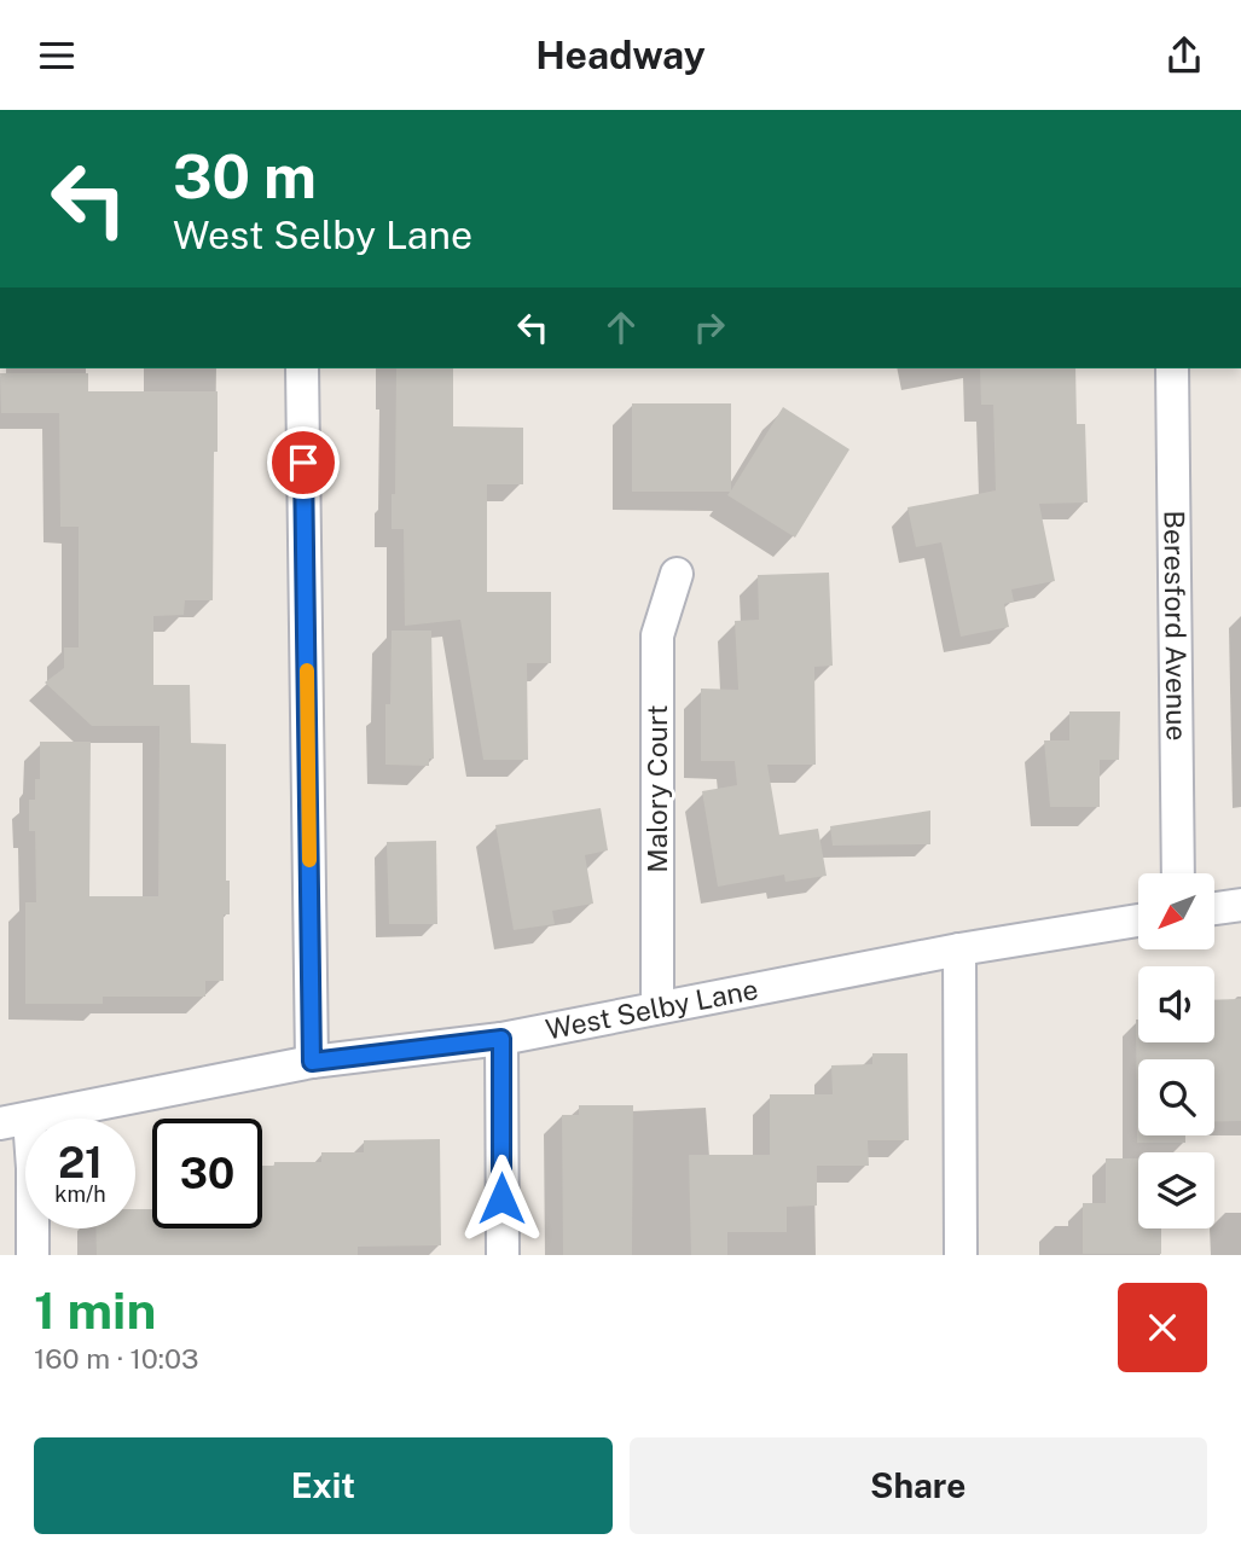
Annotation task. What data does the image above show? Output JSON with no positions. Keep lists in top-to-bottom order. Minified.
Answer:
{"streets":{"street":["Beresford Avenue","Malory Court","West Selby Lane"]},"crossings":[["Malory Court","West Selby Lane"]],"north":"bottom left","page":{"header":"Headway","turn":["30 m","West Selby Lane"],"speed":"21 km/h","limit":"30","heading":["1 min","160 m · 10:03"],"buttons":["Exit","Share"]}}
